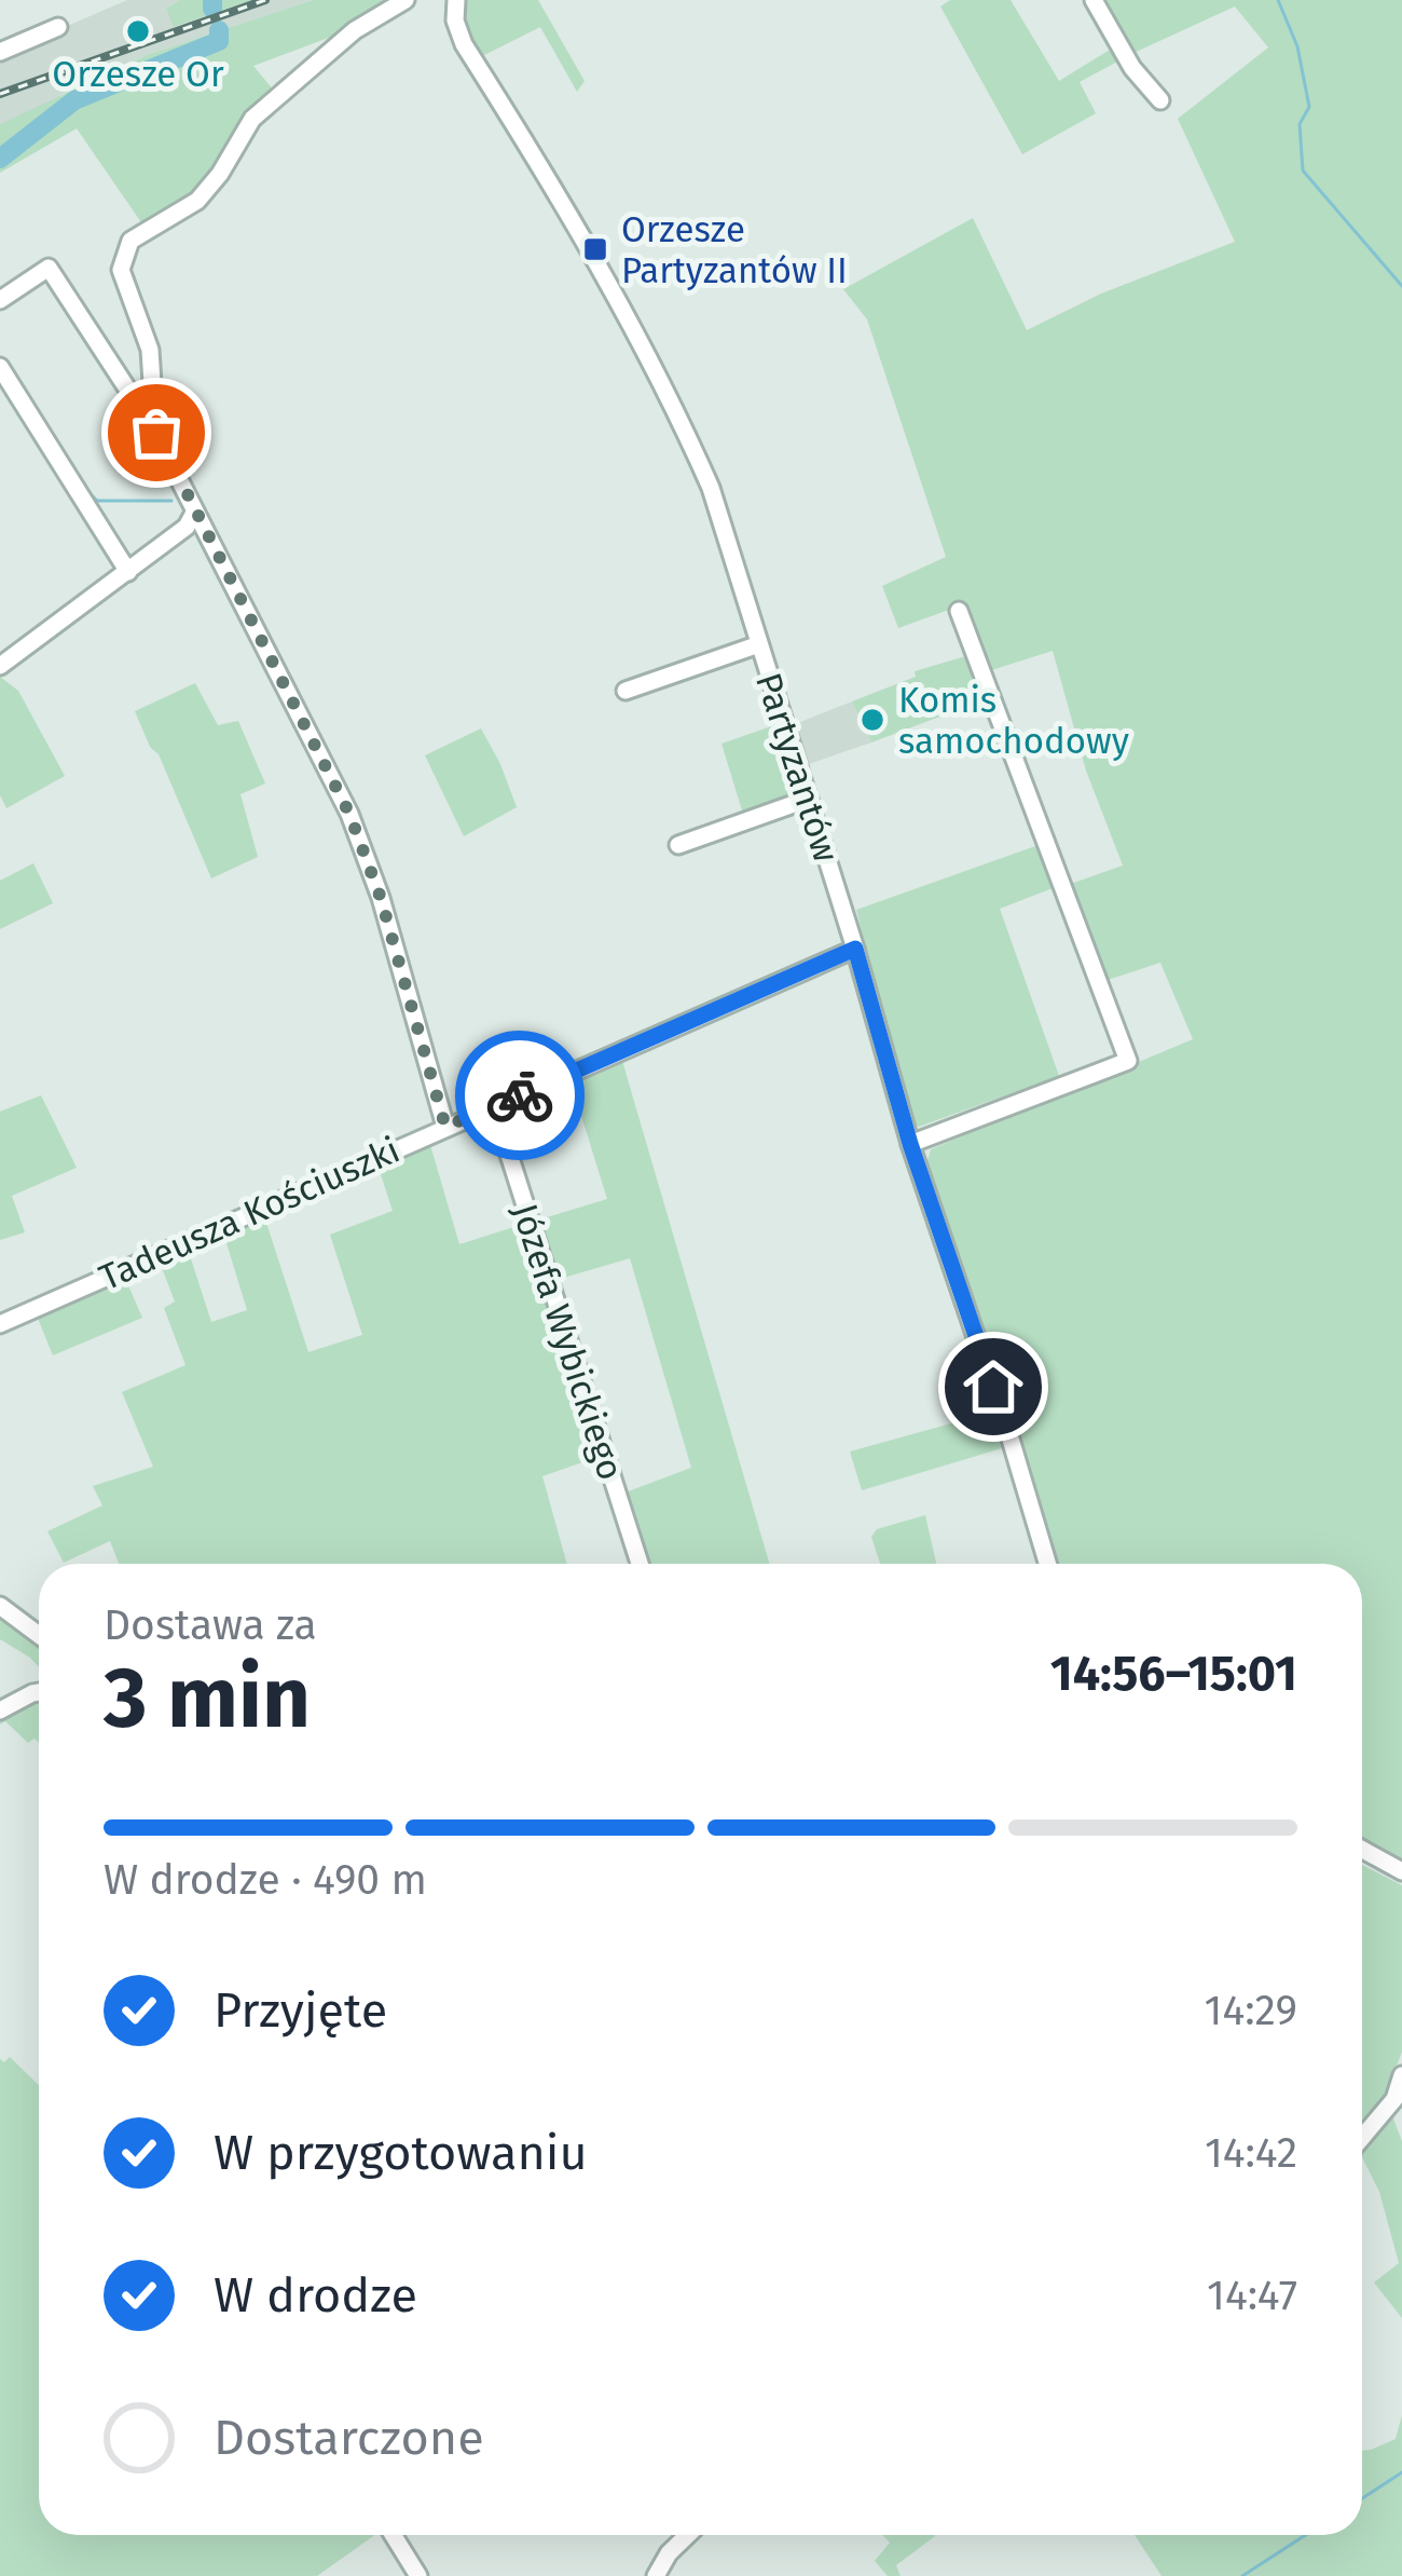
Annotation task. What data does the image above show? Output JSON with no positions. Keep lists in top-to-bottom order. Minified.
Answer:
{"streets":{"street":["Partyzantów","Tadeusza Kościuszki","Józefa Wybickiego"]},"crossings":[["Partyzantów","Tadeusza Kościuszki"],["Tadeusza Kościuszki","Józefa Wybickiego"]],"places":{"other":["Orzesze Or","Komis samochodowy"],"transit":["Orzesze Partyzantów II"]},"page":{"heading":["3 min","Dostawa za","14:56–15:01"],"bar":"W drodze · 490 m","list":[["Przyjęte","14:29"],["W przygotowaniu","14:42"],["W drodze","14:47"],"Dostarczone"]}}
